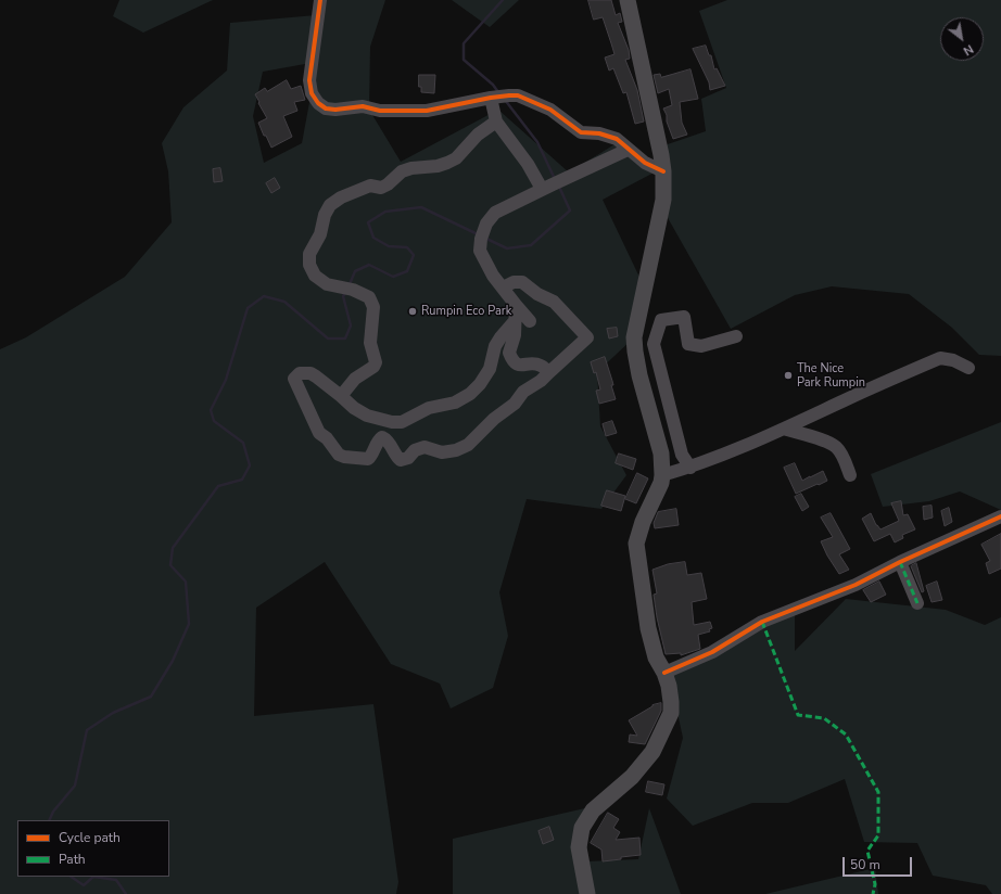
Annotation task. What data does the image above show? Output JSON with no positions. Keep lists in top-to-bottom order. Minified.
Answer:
{"places":["Rumpin Eco Park","The Nice Park Rumpin"],"legend":["Cycle path","Path"],"scale_bar":"50 m","north":"bottom right"}
